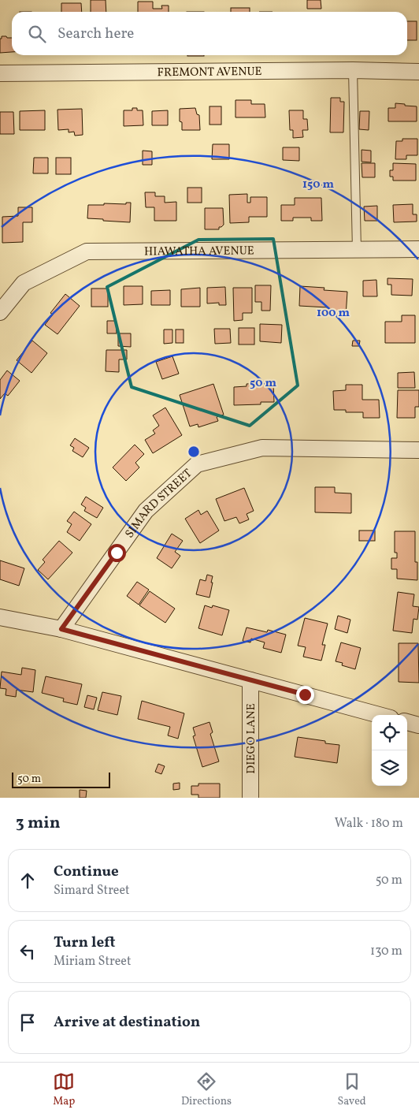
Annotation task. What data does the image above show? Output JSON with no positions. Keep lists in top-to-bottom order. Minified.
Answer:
{"streets":{"street":["FREMONT AVENUE","HIAWATHA AVENUE","SIMARD STREET","DIEGO LANE"]},"scale_bar":"50 m","page":{"search":"Search here","scale":"50 m","heading":["3 min","Walk · 180 m"],"list":[["Continue","Simard Street","50 m"],["Turn left","Miriam Street","130 m"],"Arrive at destination"],"nav":["Map","Directions","Saved"]},"rings":["150 m","100 m","50 m"]}
